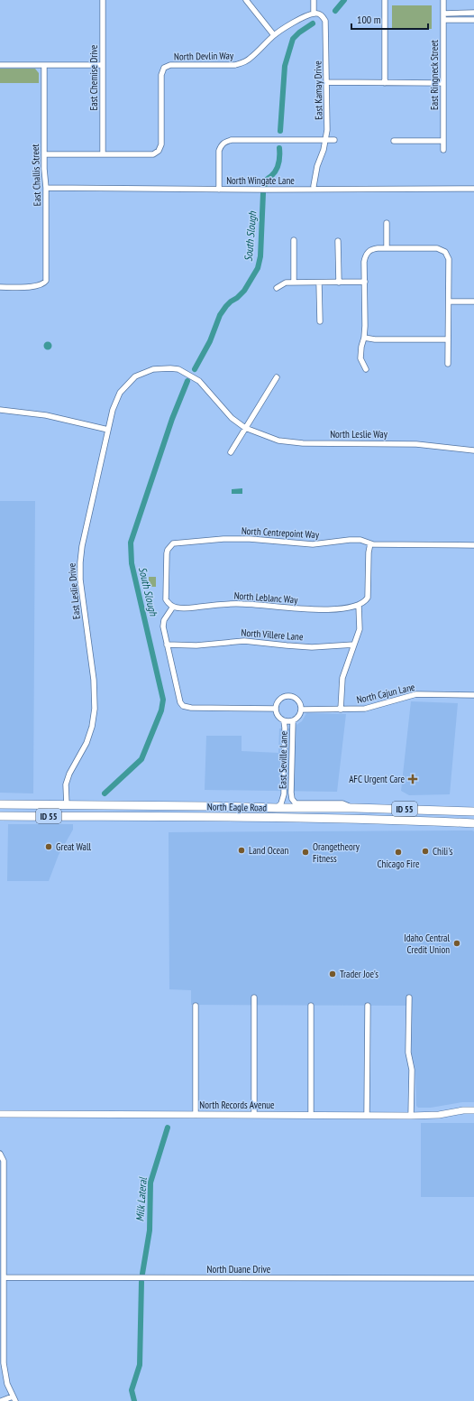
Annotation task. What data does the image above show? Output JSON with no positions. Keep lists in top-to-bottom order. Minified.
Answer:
{"streets":{"highway":["North Eagle Road","ID 55"],"street":["North Devlin Way","East Ringneck Street","East Chemise Drive","East Kamay Drive","East Challis Street","North Wingate Lane","North Leslie Way","North Centrepoint Way","East Leslie Drive","North Leblanc Way","North Villere Lane","North Cajun Lane","East Seville Lane","North Records Avenue","North Duane Drive"]},"crossings":[["North Devlin Way","East Chemise Drive"],["North Devlin Way","East Kamay Drive"],["East Challis Street","North Wingate Lane"],["North Leslie Way","East Leslie Drive"],["North Centrepoint Way","North Leblanc Way"],["East Leslie Drive","North Eagle Road"],["North Cajun Lane","East Seville Lane"],["East Seville Lane","North Eagle Road"]],"water":["South Slough","Milk Lateral"],"places":{"health":["AFC Urgent Care"],"other":["Great Wall","Land Ocean","Chili's","Orangetheory Fitness","Chicago Fire","Idaho Central Credit Union","Trader Joe's"]},"scale_bar":"100 m"}
